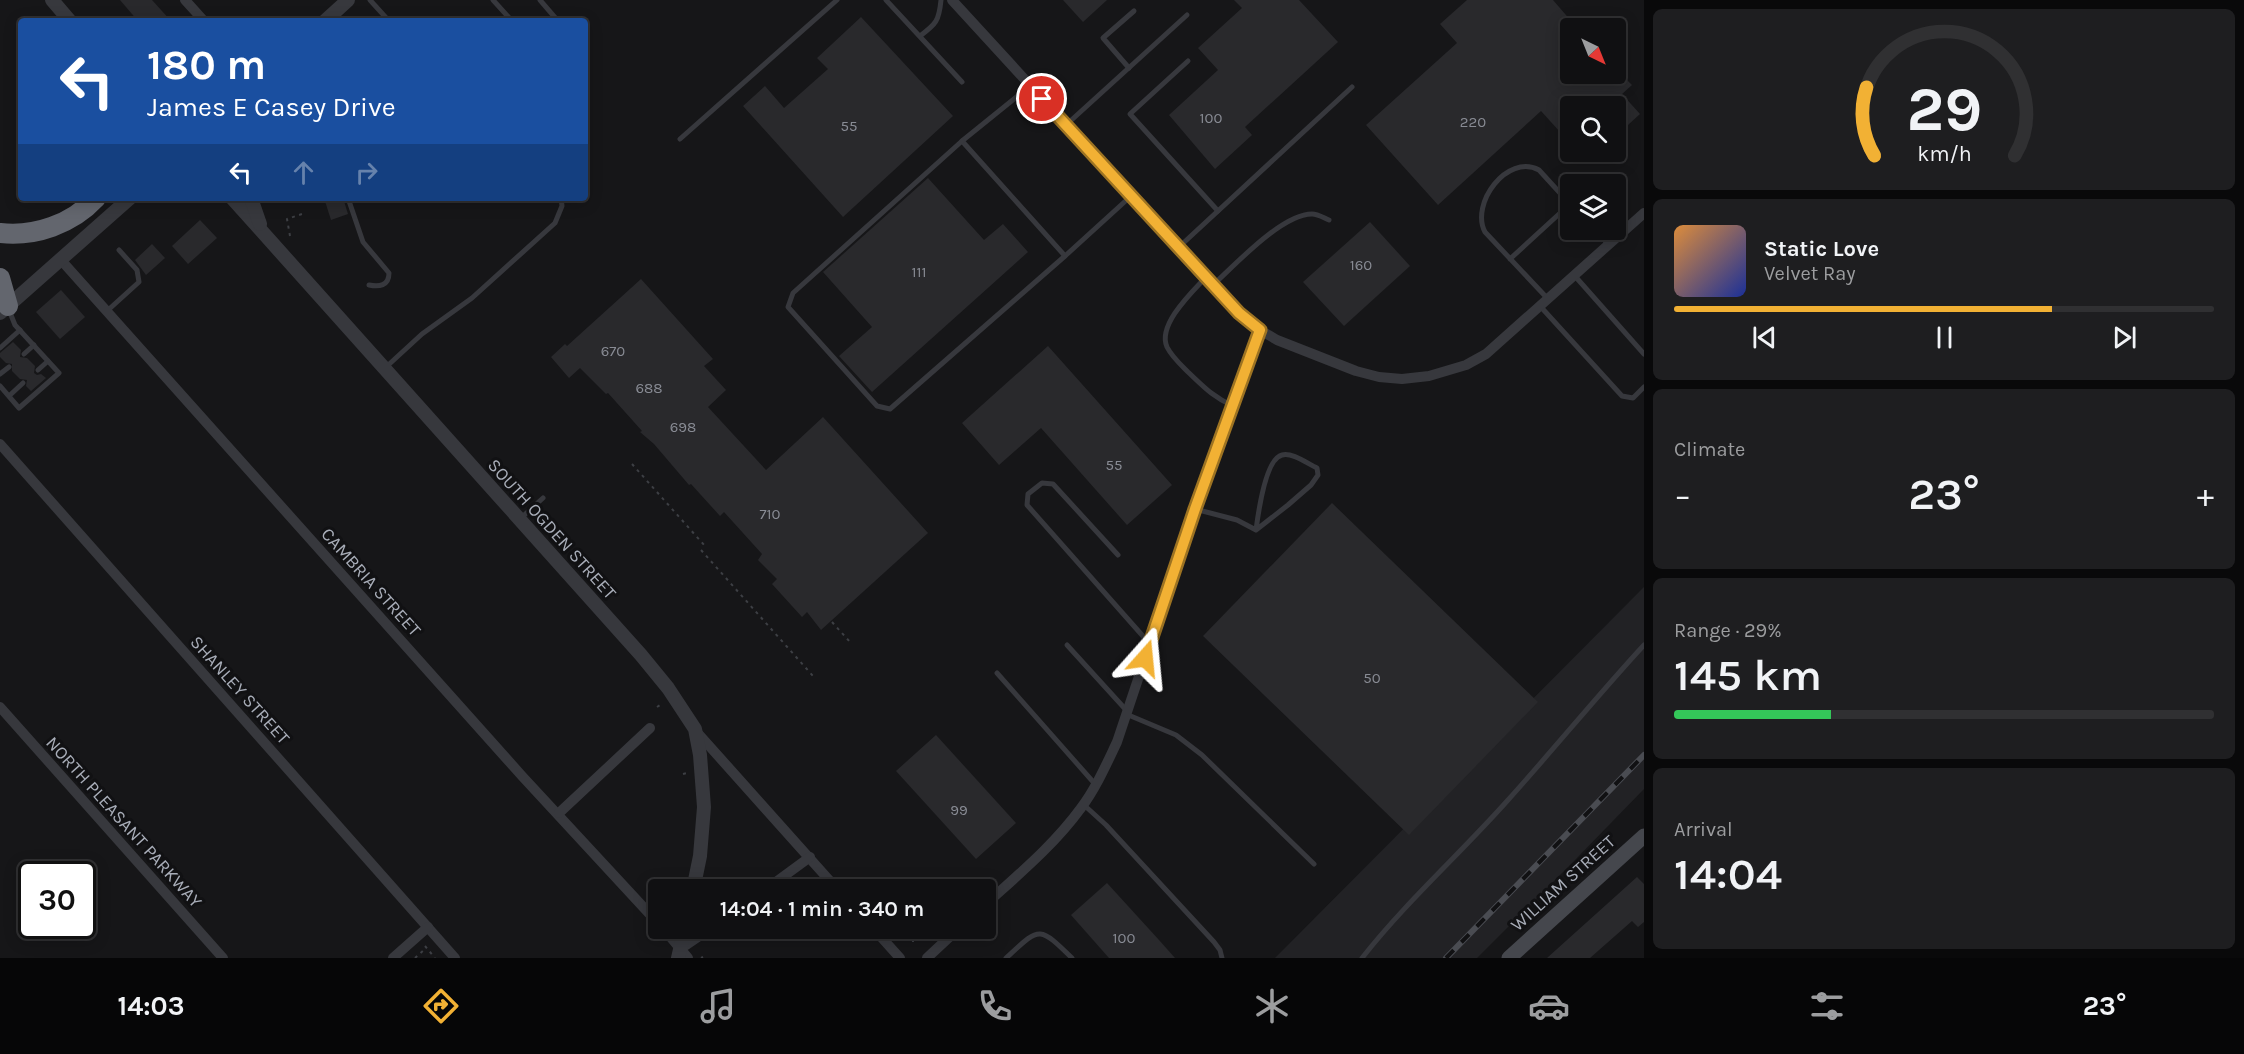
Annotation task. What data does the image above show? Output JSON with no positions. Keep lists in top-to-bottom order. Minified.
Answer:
{"streets":{"main road":["WILLIAM STREET"],"street":["SOUTH OGDEN STREET","CAMBRIA STREET","SHANLEY STREET","NORTH PLEASANT PARKWAY"]},"house_numbers":["100","220","55","160","111","670","688","698","55","710","50","99","100"],"north":"bottom right","page":{"turn":["180 m","James E Casey Drive"],"song":["Static Love","Velvet Ray"],"tile":["Climate",["Range · 29%","145 km"],["Arrival","14:04"]],"heat":["−","23°","+"],"limit":"30","trip":"14:04 · 1 min · 340 m","tabs":["14:03","23°"],"gauge":["29","km/h"]}}
